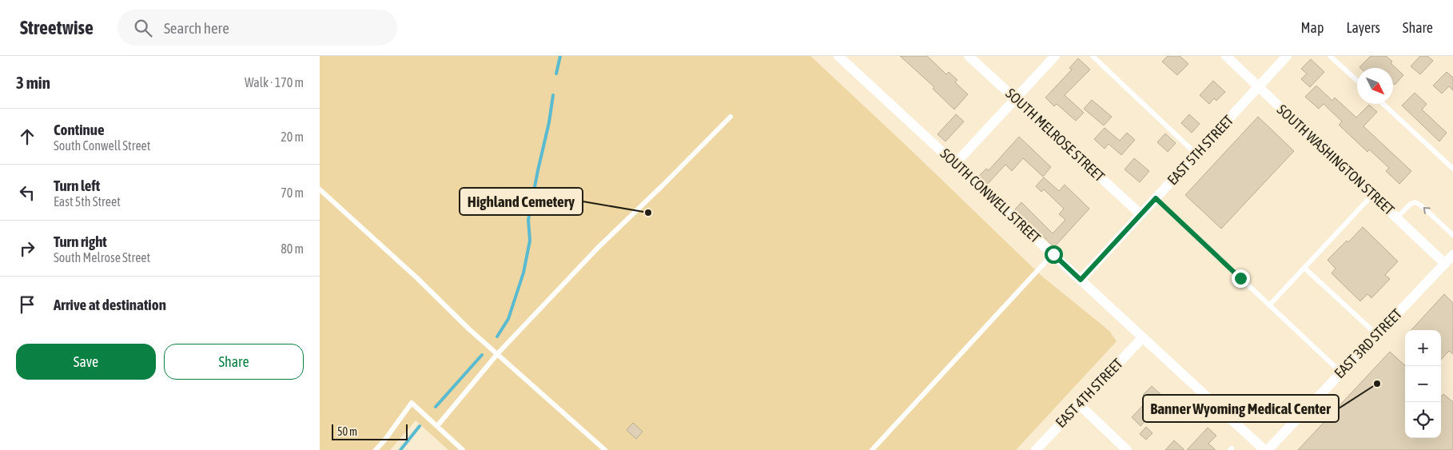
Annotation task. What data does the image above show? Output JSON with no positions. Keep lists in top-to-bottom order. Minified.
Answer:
{"streets":{"street":["SOUTH MELROSE STREET","EAST 5TH STREET","SOUTH WASHINGTON STREET","SOUTH CONWELL STREET","EAST 3RD STREET","EAST 4TH STREET"]},"crossings":[["SOUTH MELROSE STREET","EAST 5TH STREET"],["EAST 5TH STREET","SOUTH WASHINGTON STREET"],["EAST 5TH STREET","SOUTH CONWELL STREET"],["SOUTH WASHINGTON STREET","EAST 3RD STREET"],["SOUTH CONWELL STREET","EAST 4TH STREET"]],"places":["Highland Cemetery","Banner Wyoming Medical Center"],"scale_bar":"50 m","north":"bottom right","page":{"header":"Streetwise","search":"Search here","nav":["Map","Layers","Share"],"heading":["3 min","Walk · 170 m"],"list":[["Continue","South Conwell Street","20 m"],["Turn left","East 5th Street","70 m"],["Turn right","South Melrose Street","80 m"],"Arrive at destination"],"map_buttons":["+","−"],"buttons":["Save","Share"],"scale":"50 m"}}
